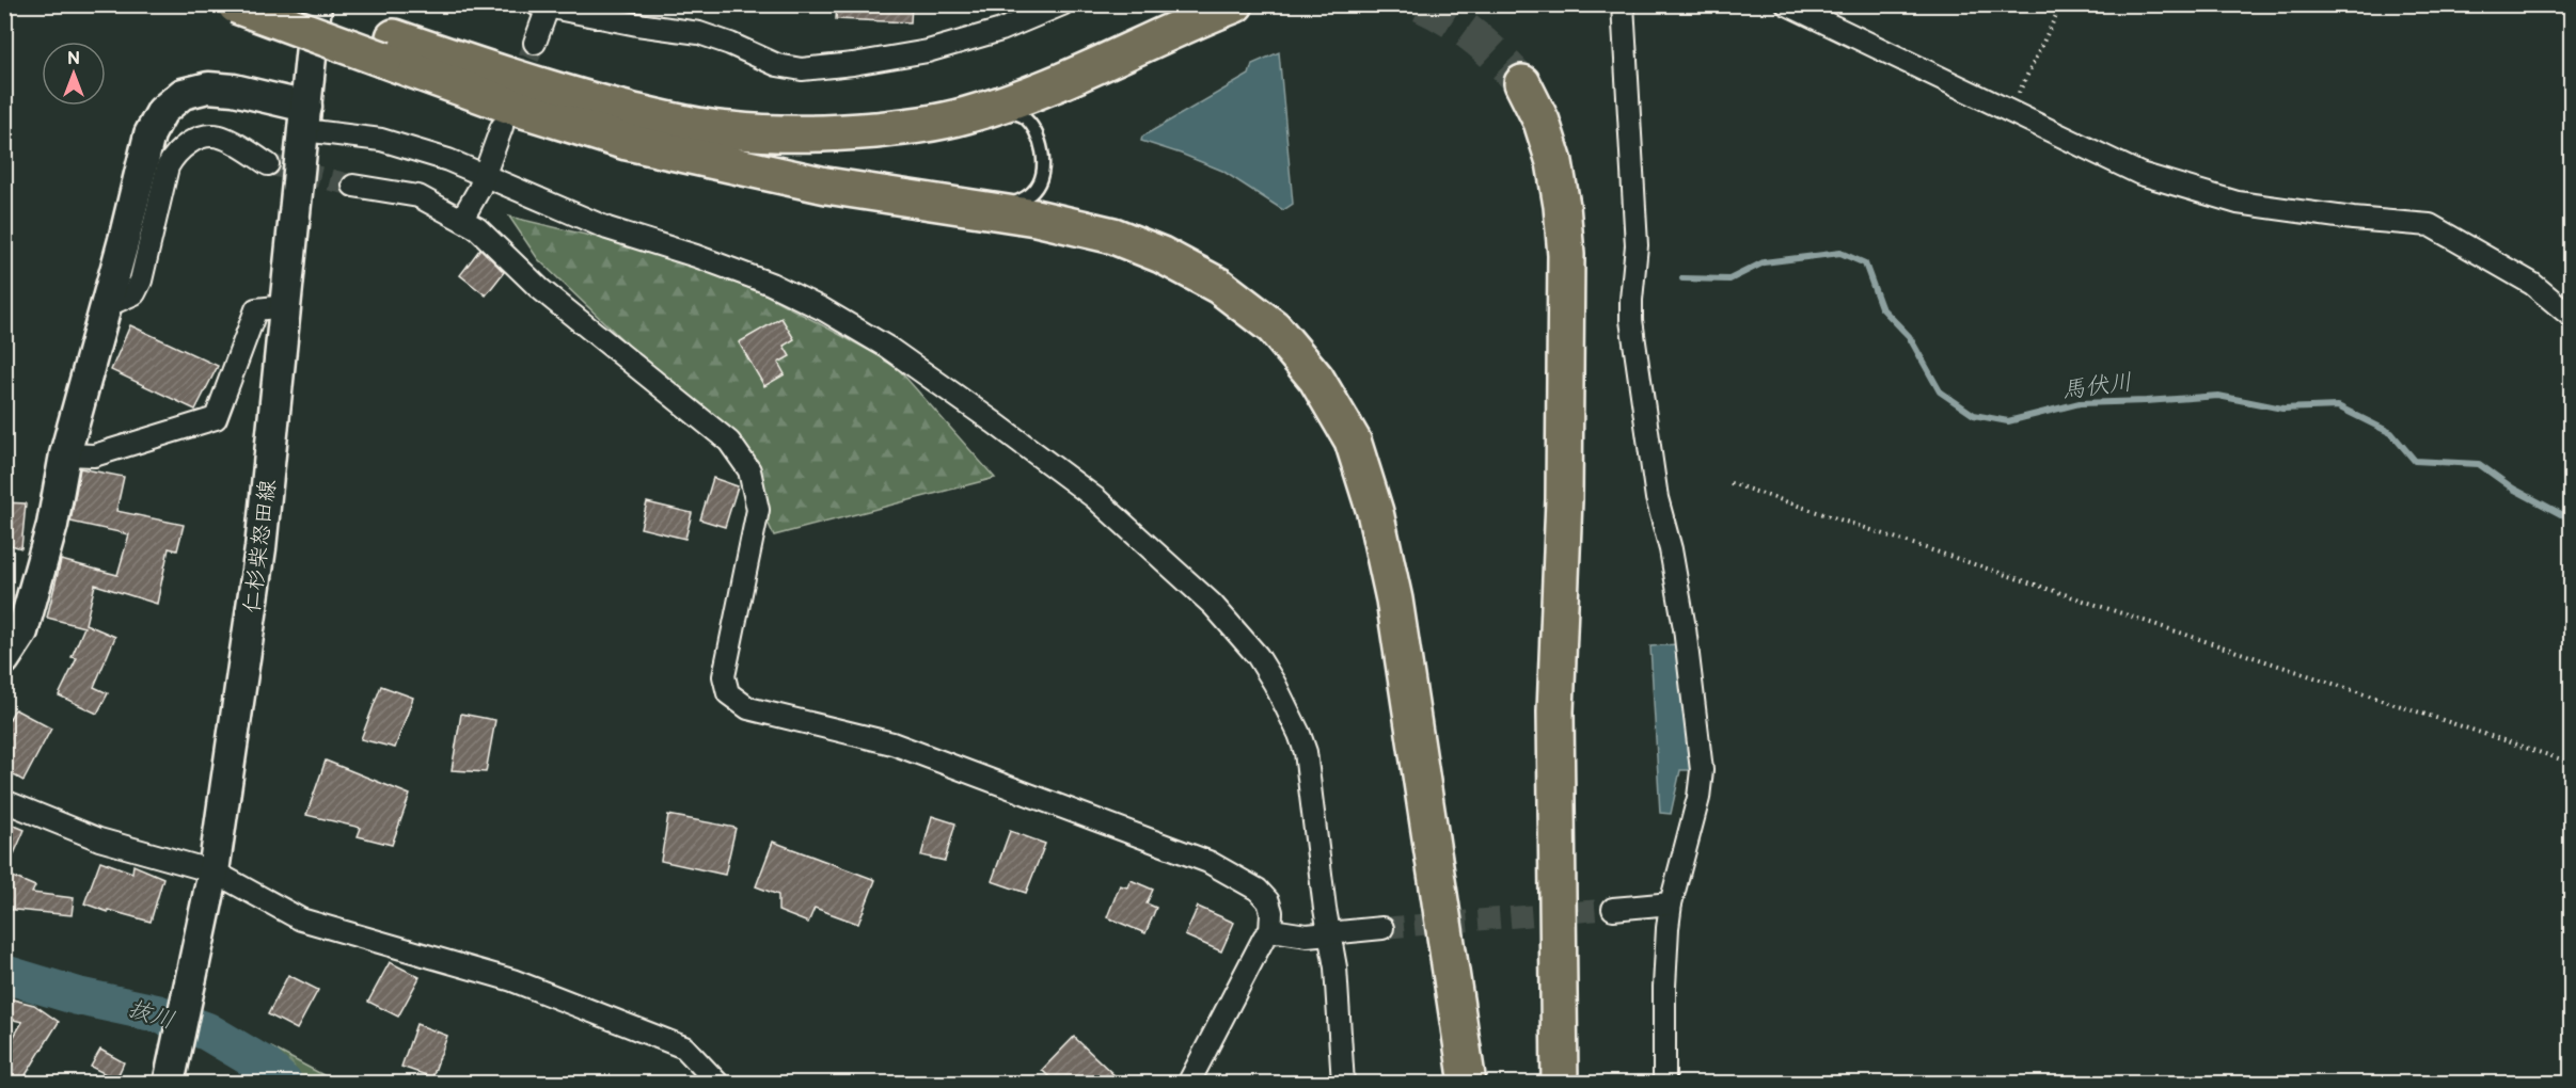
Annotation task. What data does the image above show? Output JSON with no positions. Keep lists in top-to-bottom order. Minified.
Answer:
{"streets":{"main road":["仁杉柴怒田線"]},"water":["馬伏川","抜川"],"north":"top"}
